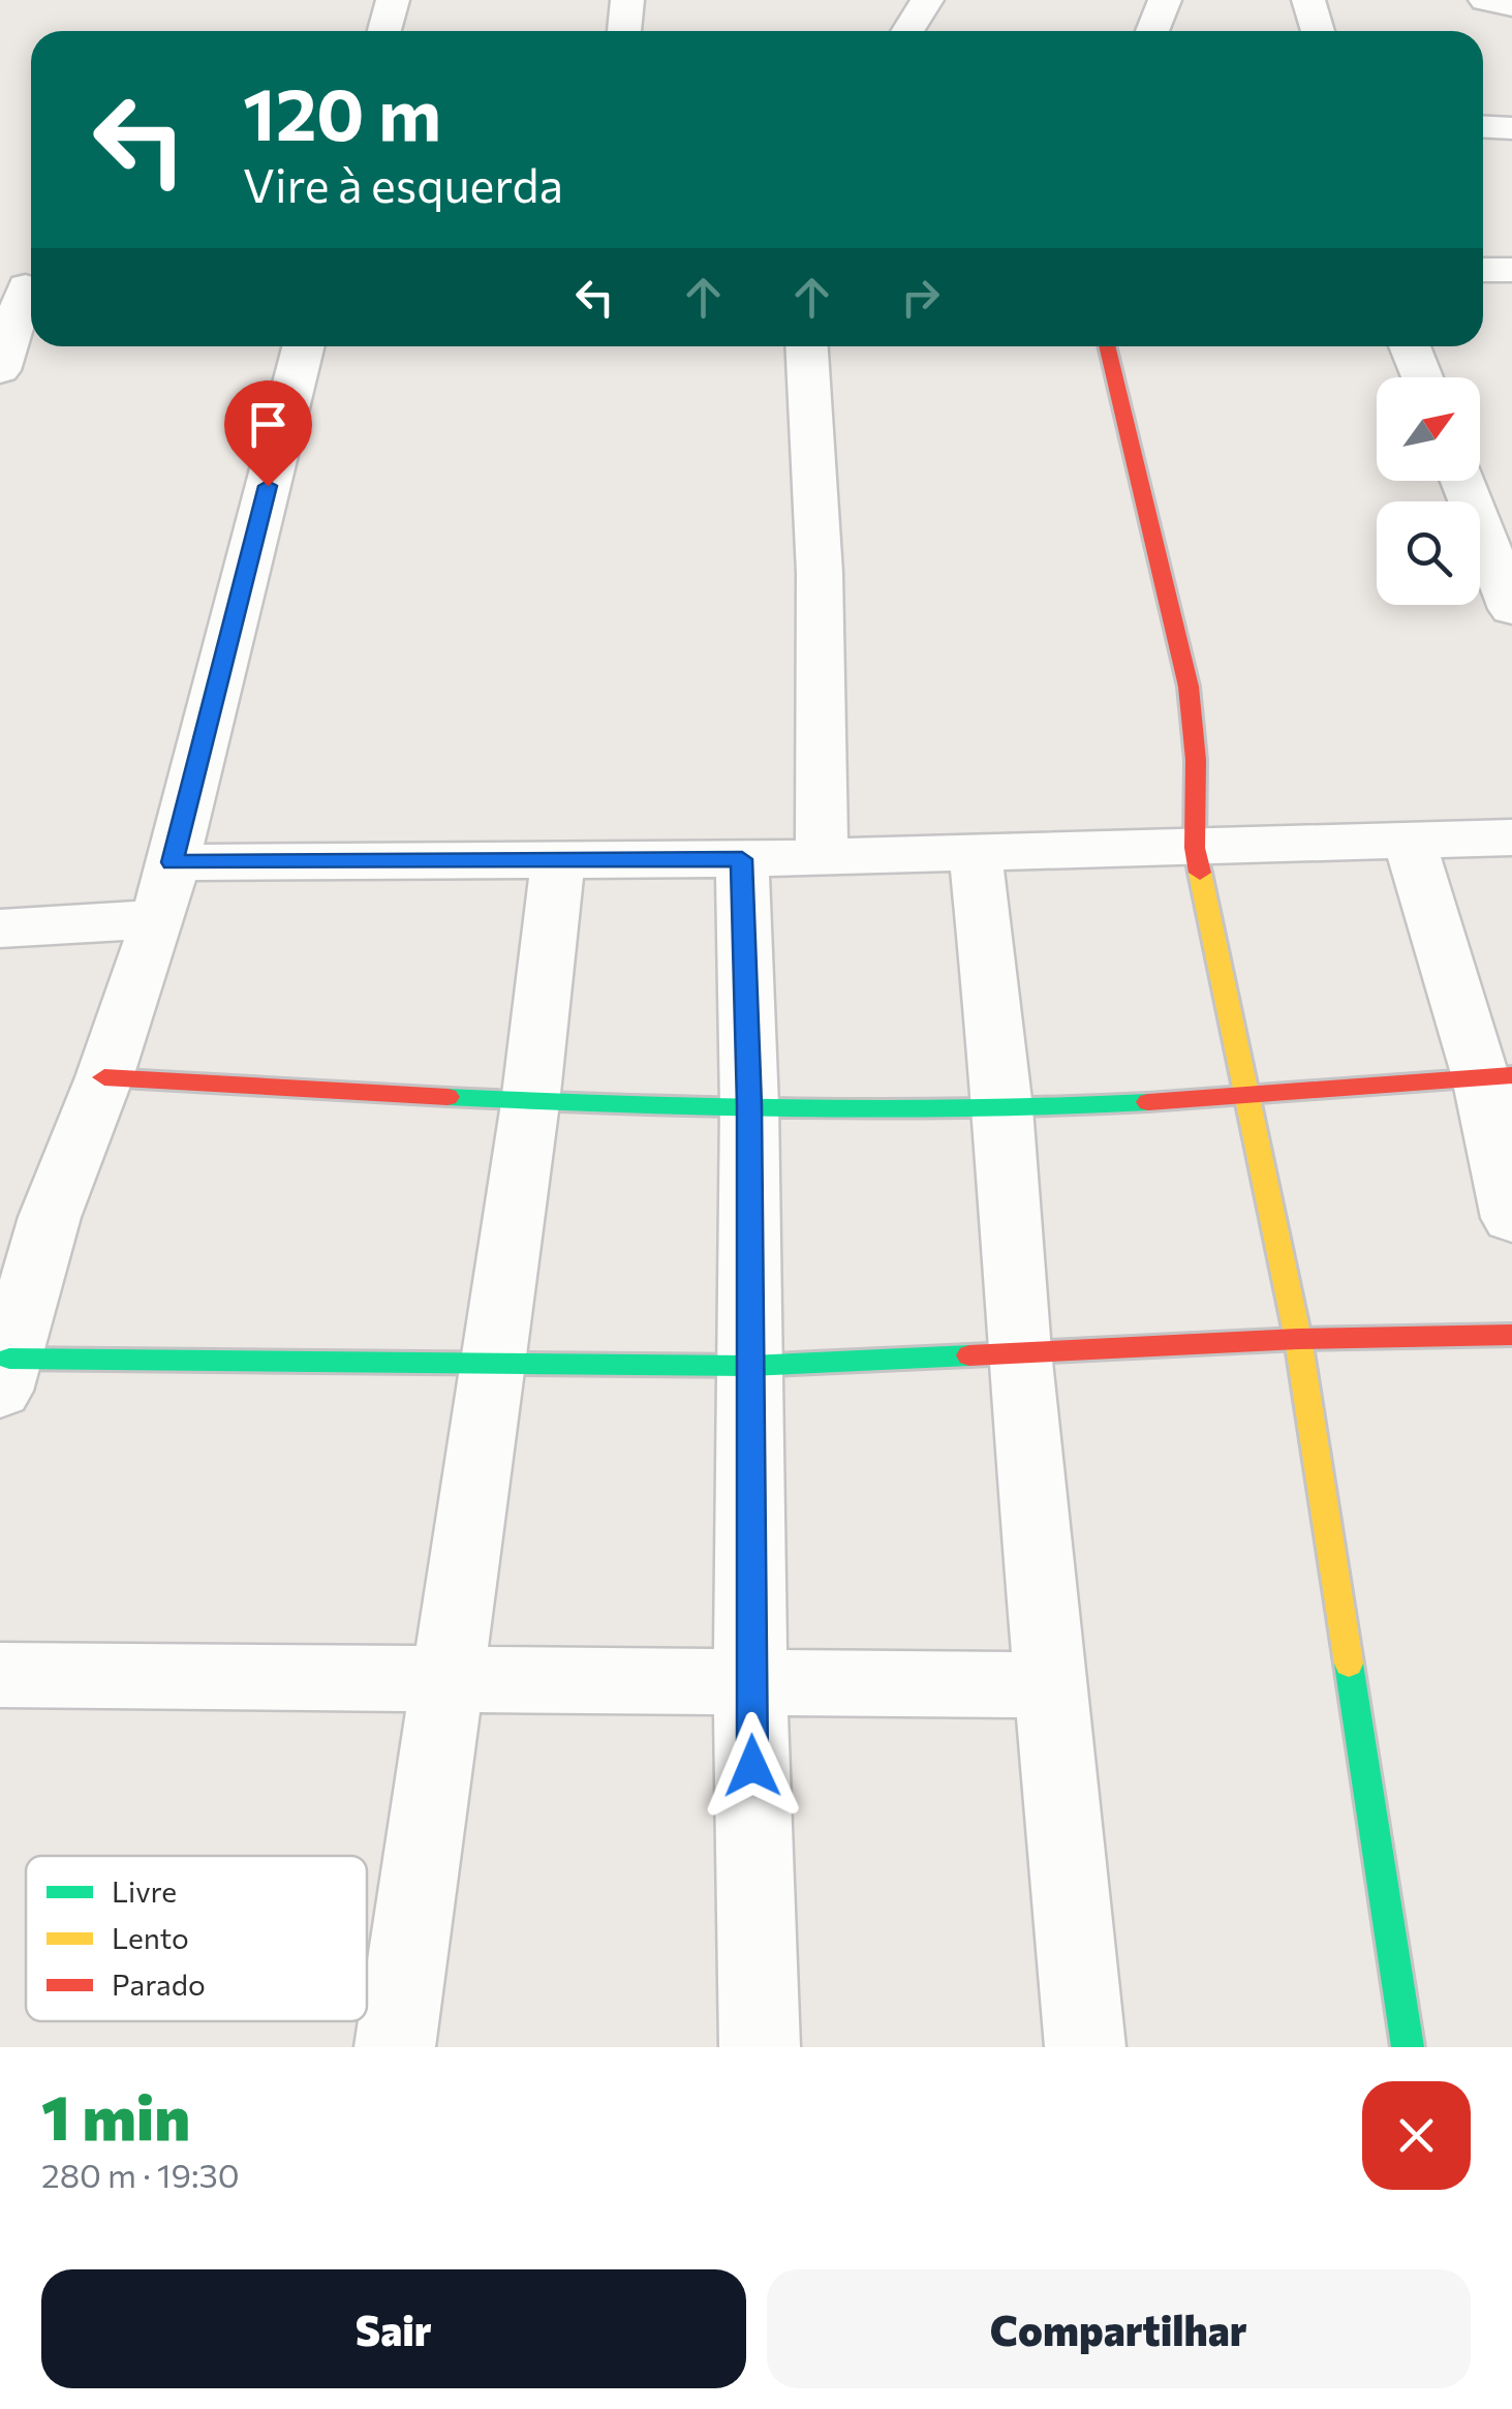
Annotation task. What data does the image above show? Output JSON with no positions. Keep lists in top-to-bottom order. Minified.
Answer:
{"legend":["Livre","Lento","Parado"],"north":"top right","page":{"turn":["120 m","Vire à esquerda"],"heading":["1 min","280 m · 19:30"],"buttons":["Sair","Compartilhar"]}}
